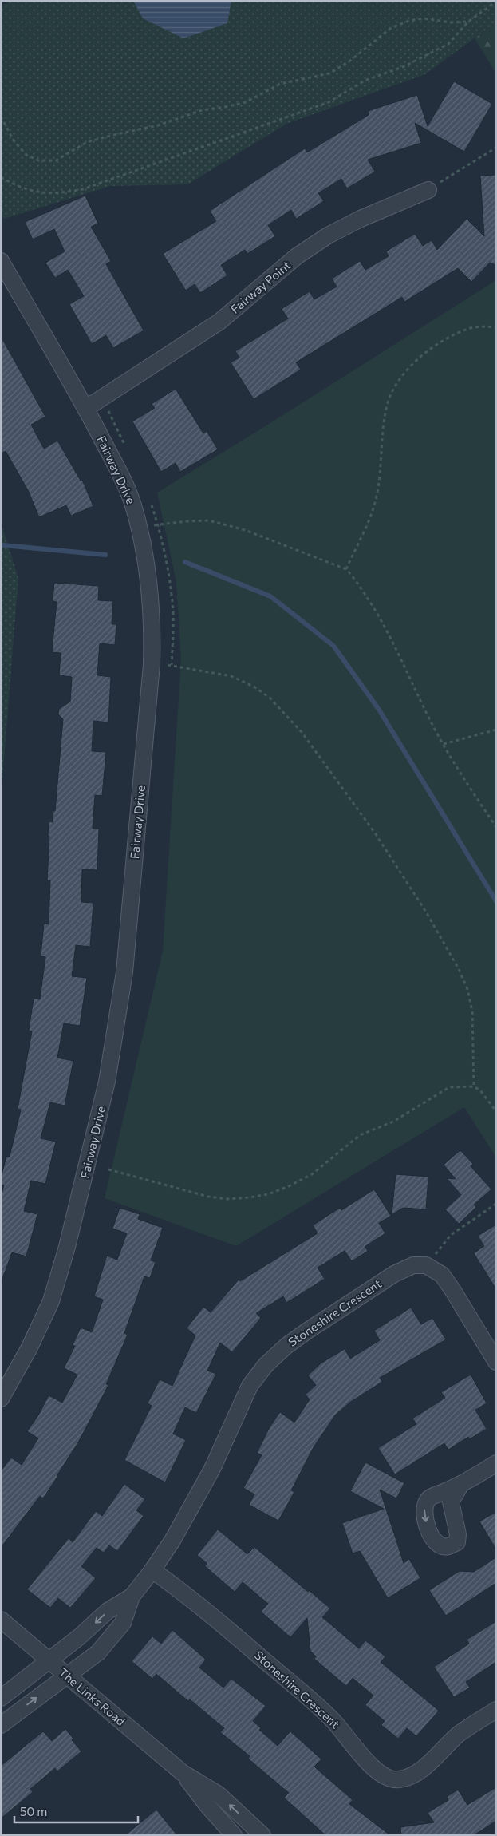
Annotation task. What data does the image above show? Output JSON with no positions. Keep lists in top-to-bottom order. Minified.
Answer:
{"streets":{"street":["Fairway Point","Fairway Drive","Stoneshire Crescent","The Links Road"]},"crossings":[["Fairway Point","Fairway Drive"],["Stoneshire Crescent","The Links Road"]],"scale_bar":"50 m"}
